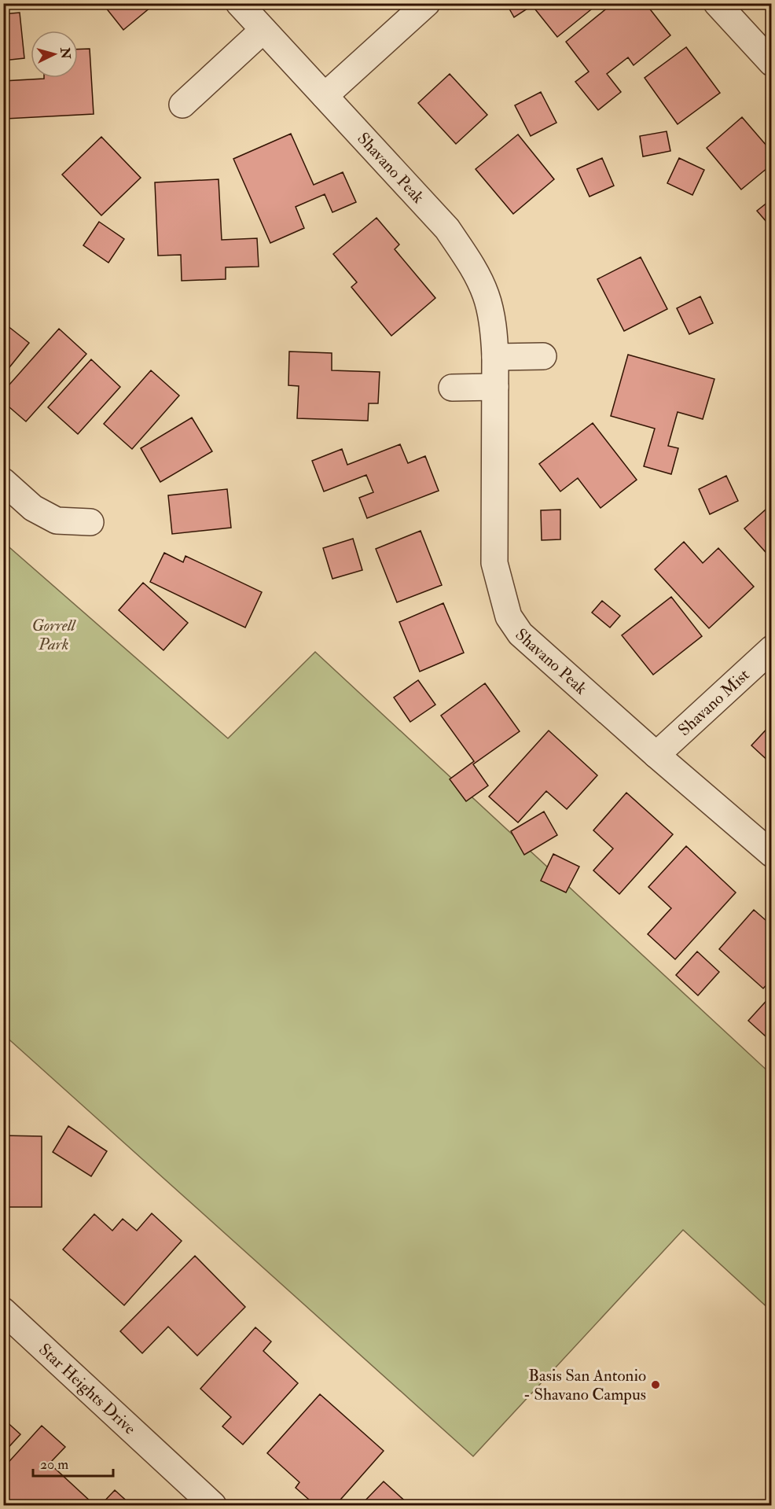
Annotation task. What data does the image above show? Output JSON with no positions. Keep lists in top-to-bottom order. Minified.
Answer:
{"streets":{"street":["Shavano Peak","Shavano Mist","Star Heights Drive"]},"crossings":[["Shavano Peak","Shavano Mist"]],"parks":["Gorrell Park"],"places":["Basis San Antonio - Shavano Campus"],"scale_bar":"20 m","north":"right"}
